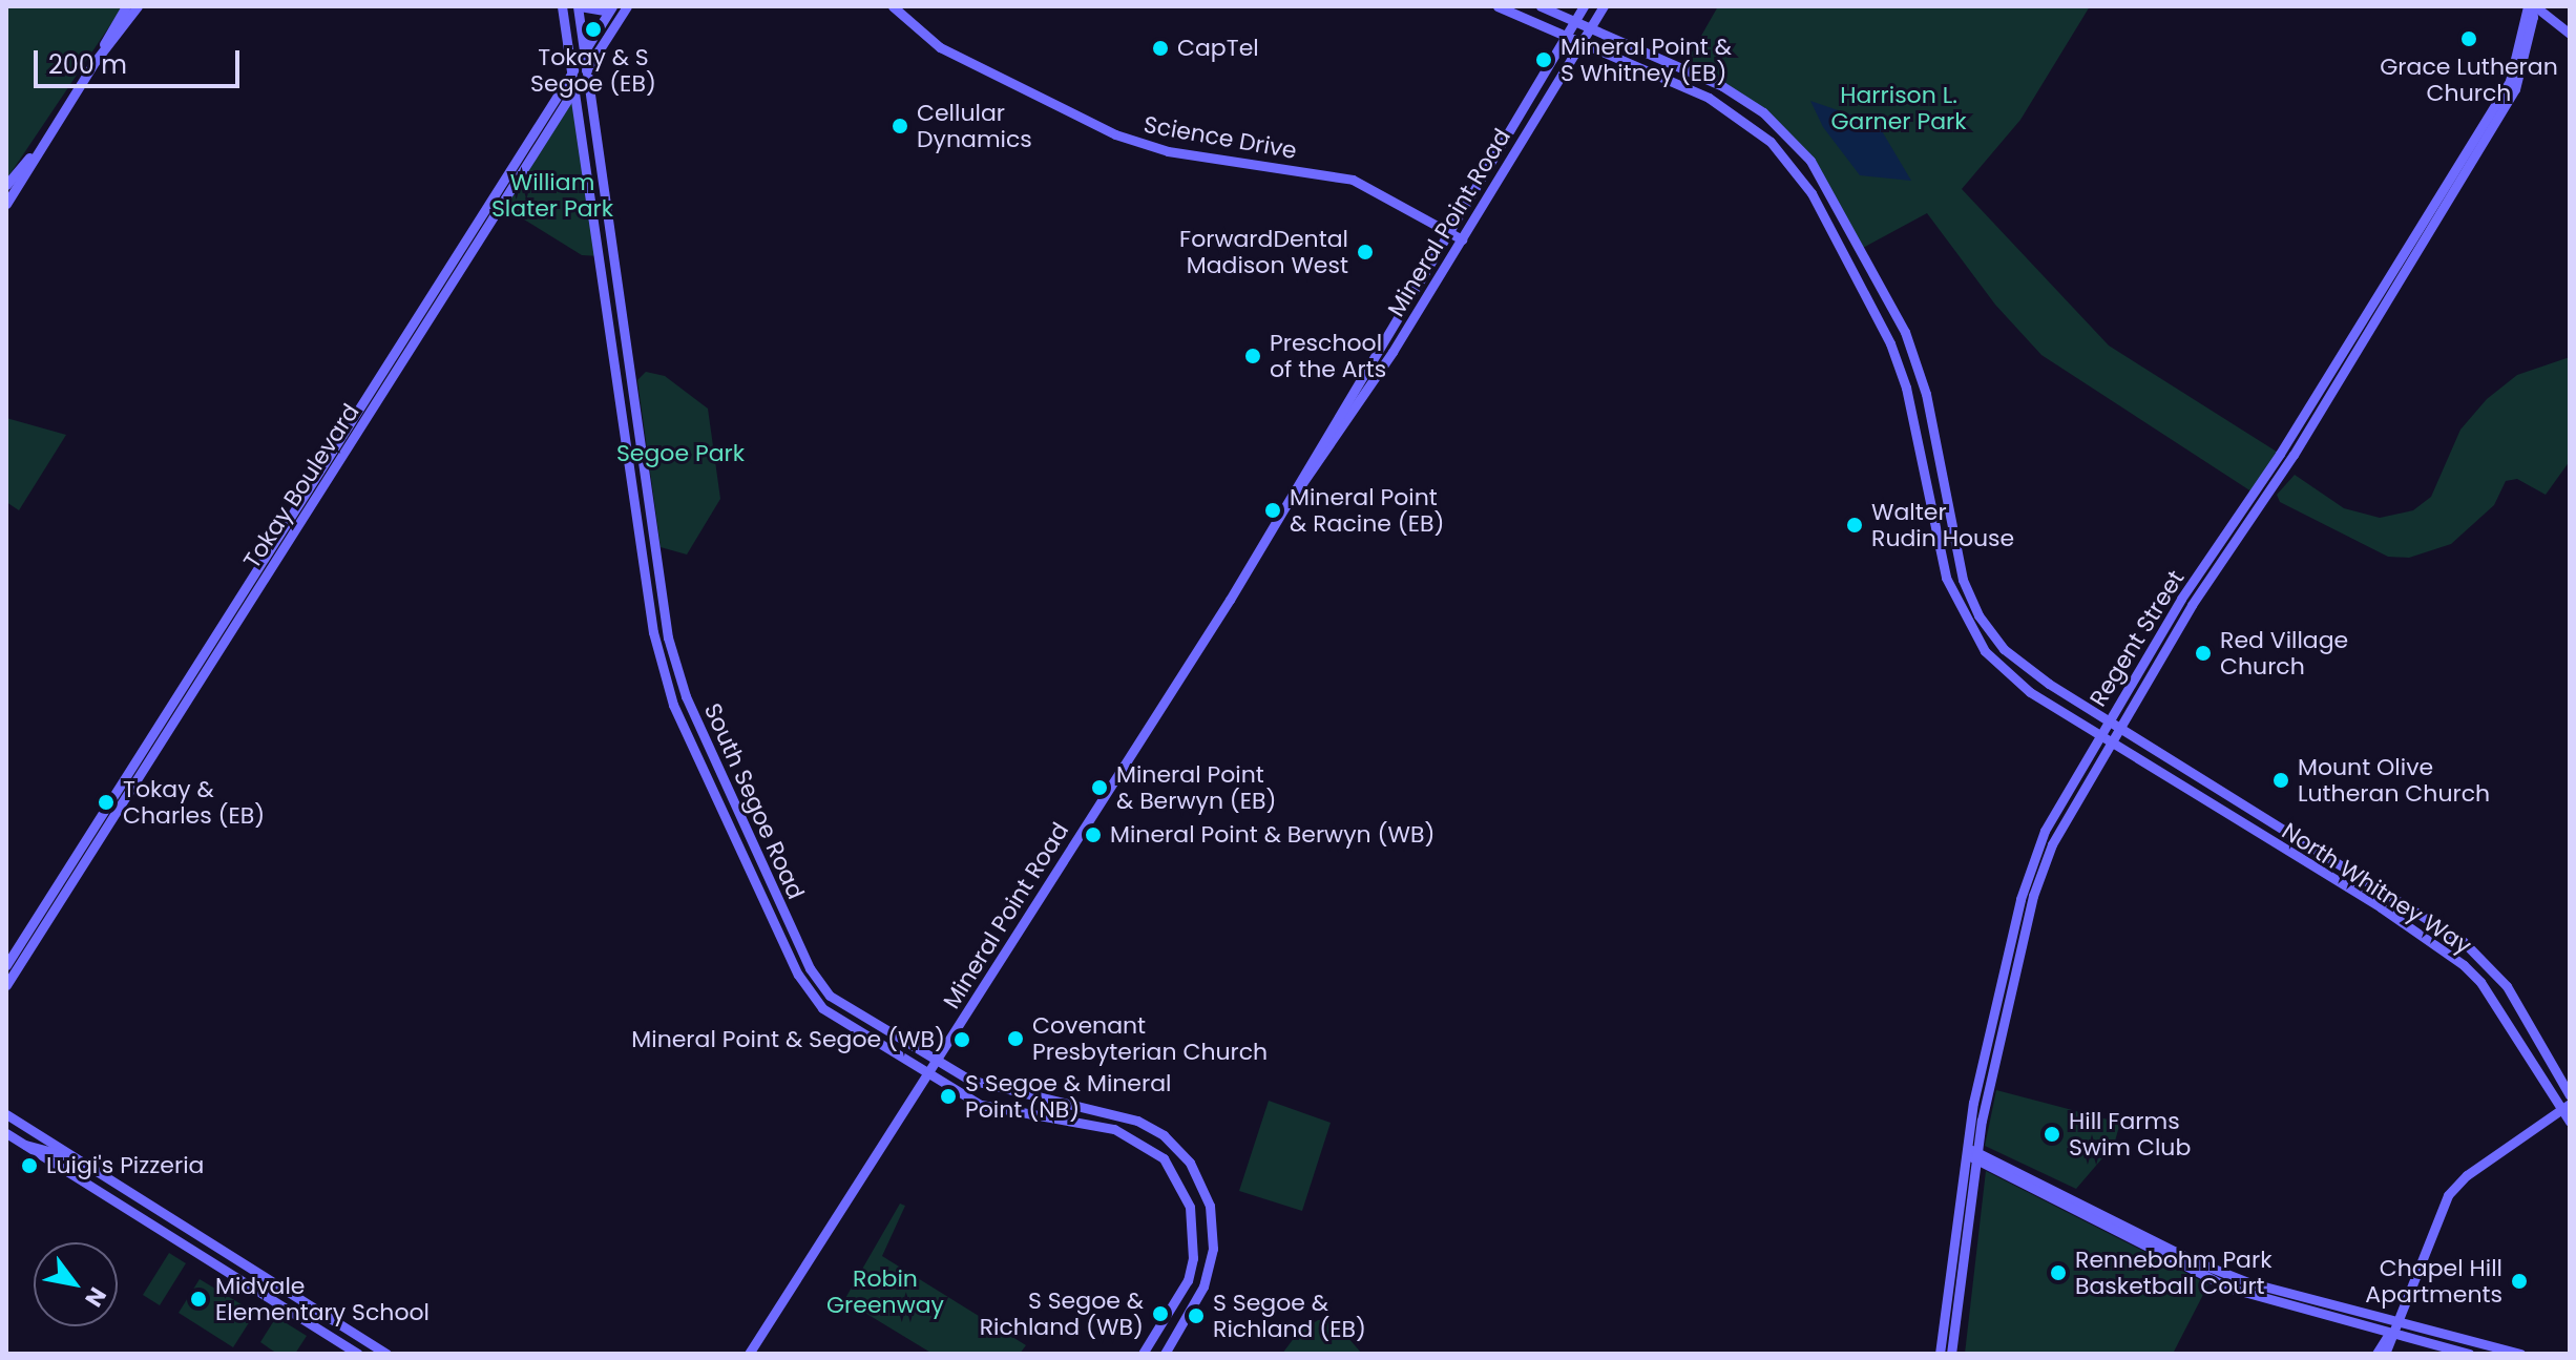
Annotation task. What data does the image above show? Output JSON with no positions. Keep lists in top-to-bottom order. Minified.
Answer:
{"streets":{"street":["Science Drive","Mineral Point Road","Tokay Boulevard","Regent Street","South Segoe Road","North Whitney Way"]},"crossings":[["Science Drive","Mineral Point Road"],["Mineral Point Road","South Segoe Road"],["Mineral Point Road","North Whitney Way"],["Tokay Boulevard","South Segoe Road"],["Regent Street","North Whitney Way"]],"parks":["Harrison L. Garner Park","William Slater Park","Segoe Park","Robin Greenway"],"places":["Tokay & S Segoe (EB)","Grace Lutheran Church","CapTel","Mineral Point & S Whitney (EB)","Cellular Dynamics","ForwardDental Madison West","Preschool of the Arts","Mineral Point & Racine (EB)","Walter Rudin House","Red Village Church","Mount Olive Lutheran Church","Mineral Point & Berwyn (EB)","Tokay & Charles (EB)","Mineral Point & Berwyn (WB)","Covenant Presbyterian Church","Mineral Point & Segoe (WB)","S Segoe & Mineral Point (NB)","Hill Farms Swim Club","Luigi's Pizzeria","Rennebohm Park Basketball Court","Chapel Hill Apartments","Midvale Elementary School","S Segoe & Richland (WB)","S Segoe & Richland (EB)"],"scale_bar":"200 m","north":"bottom right"}
